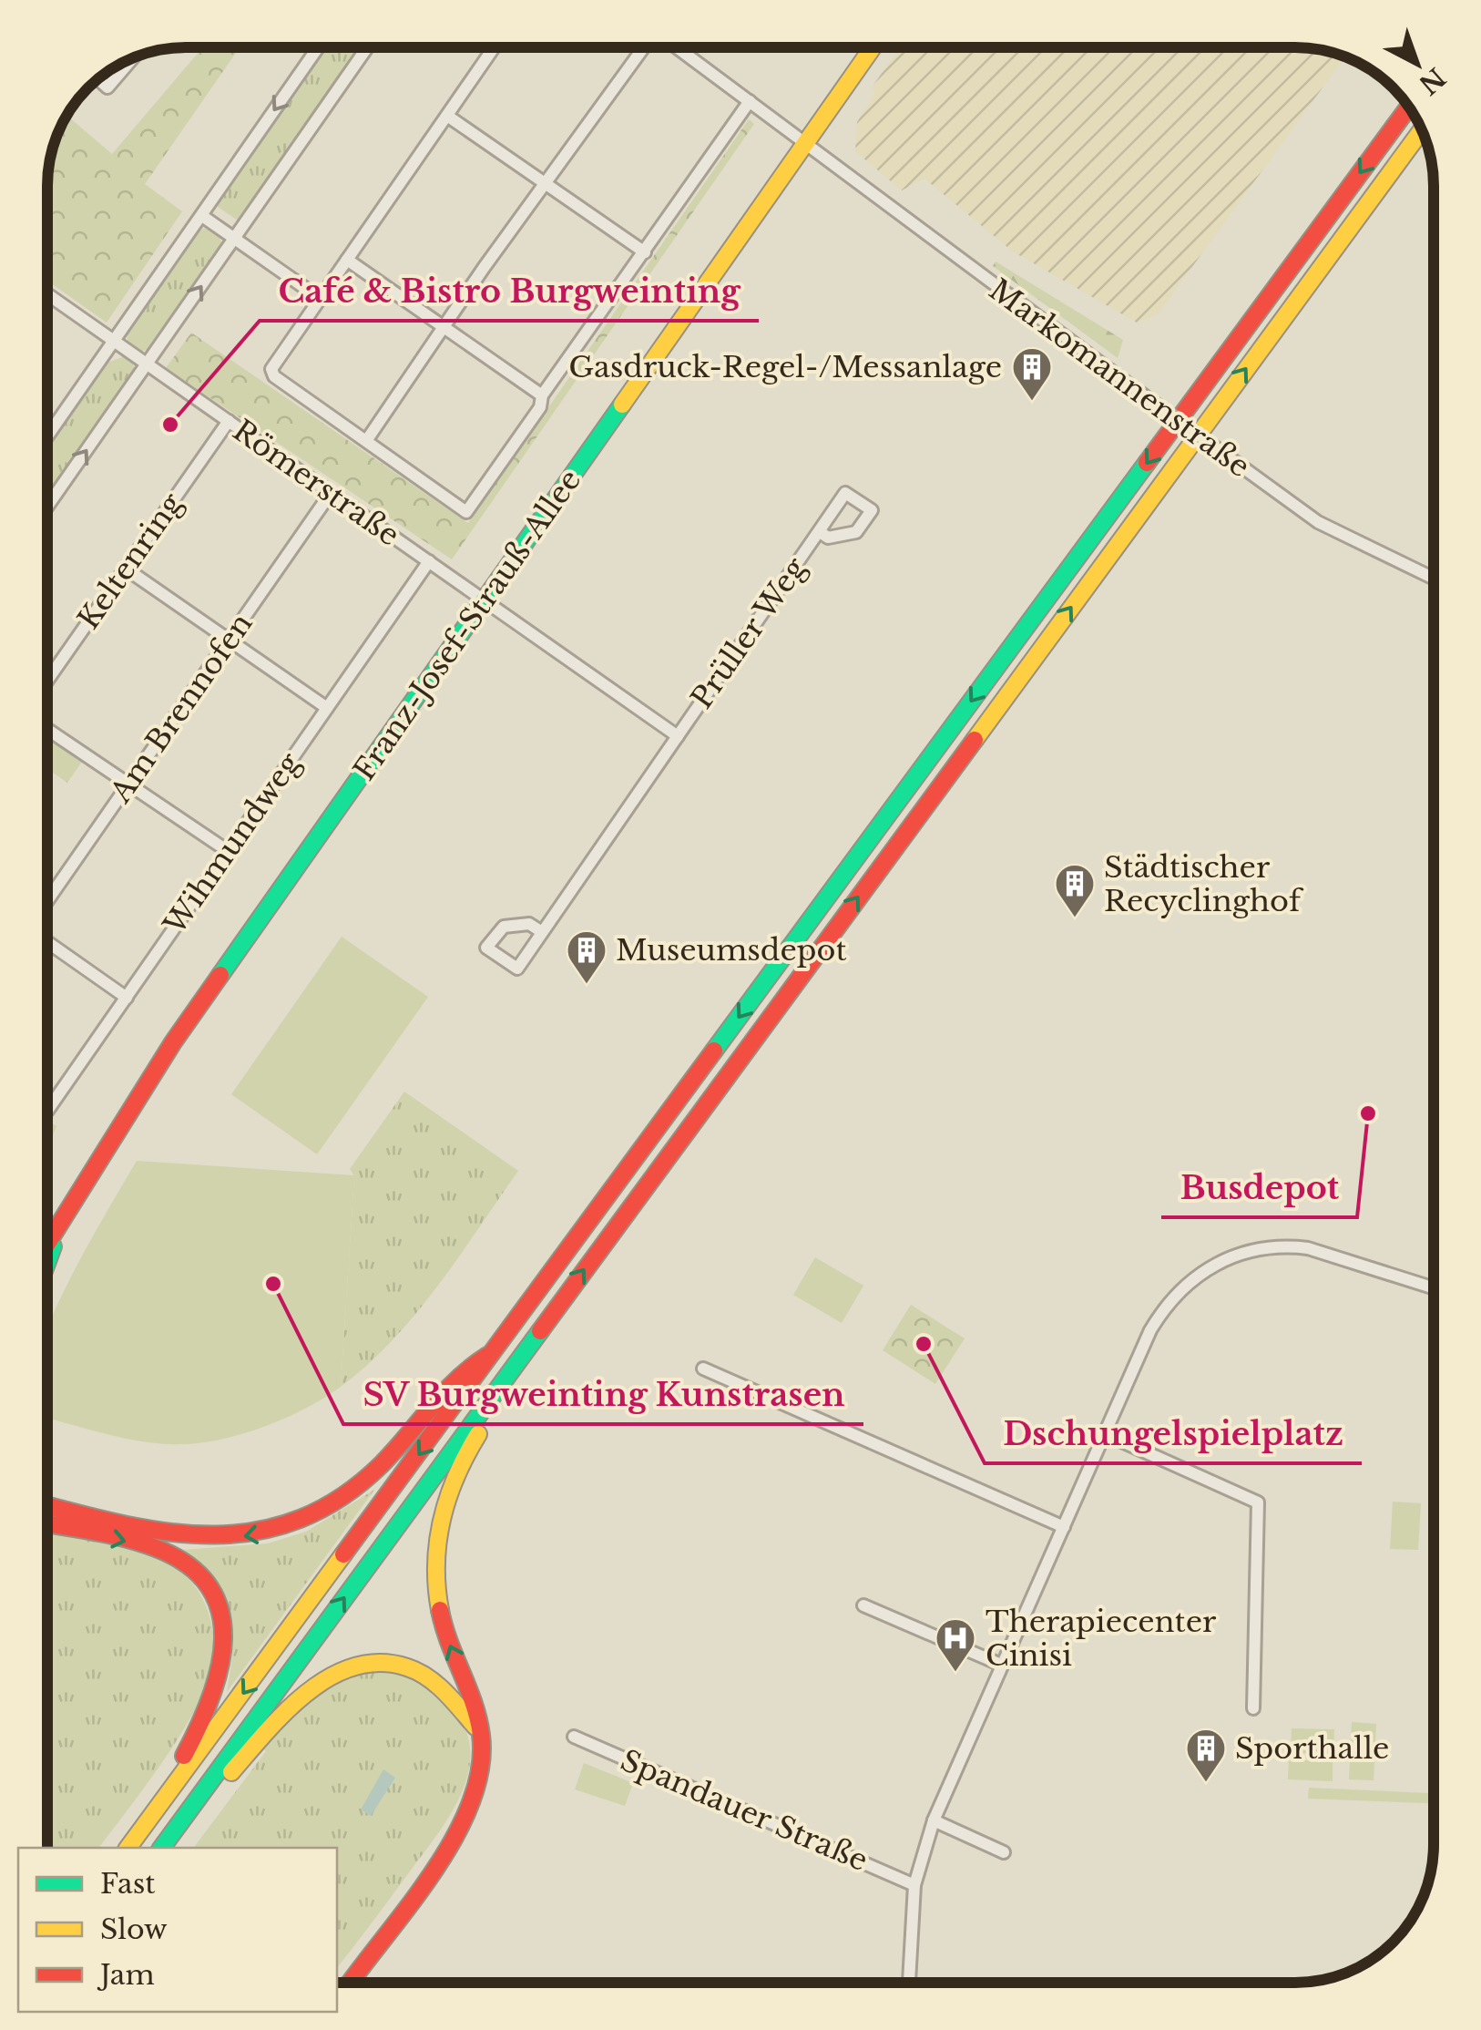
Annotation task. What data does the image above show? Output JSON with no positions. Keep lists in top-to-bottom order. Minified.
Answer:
{"streets":{"main road":["Franz-Josef-Strauß-Allee"],"street":["Markomannenstraße","Römerstraße","Keltenring","Prüller Weg","Am Brennofen","Wihmundweg","Spandauer Straße"]},"crossings":[["Markomannenstraße","Franz-Josef-Strauß-Allee"],["Römerstraße","Keltenring"],["Römerstraße","Franz-Josef-Strauß-Allee"],["Römerstraße","Prüller Weg"],["Römerstraße","Am Brennofen"],["Römerstraße","Wihmundweg"],["Franz-Josef-Strauß-Allee","Prüller Weg"]],"places":{"building":["Gasdruck-Regel-/Messanlage","Städtischer Recyclinghof","Museumsdepot","Sporthalle"],"other":["Café & Bistro Burgweinting","Busdepot","SV Burgweinting Kunstrasen","Dschungelspielplatz"],"hospital":["Therapiecenter Cinisi"]},"legend":["Fast","Slow","Jam"],"north":"bottom right"}
